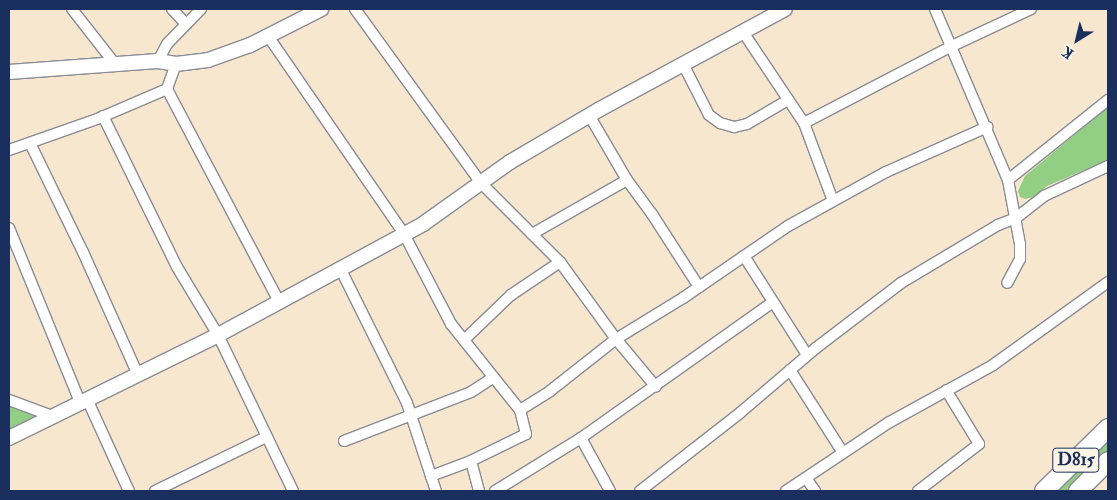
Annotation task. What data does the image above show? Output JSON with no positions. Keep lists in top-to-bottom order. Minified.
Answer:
{"streets":{"highway":["D815"]},"north":"bottom left"}
